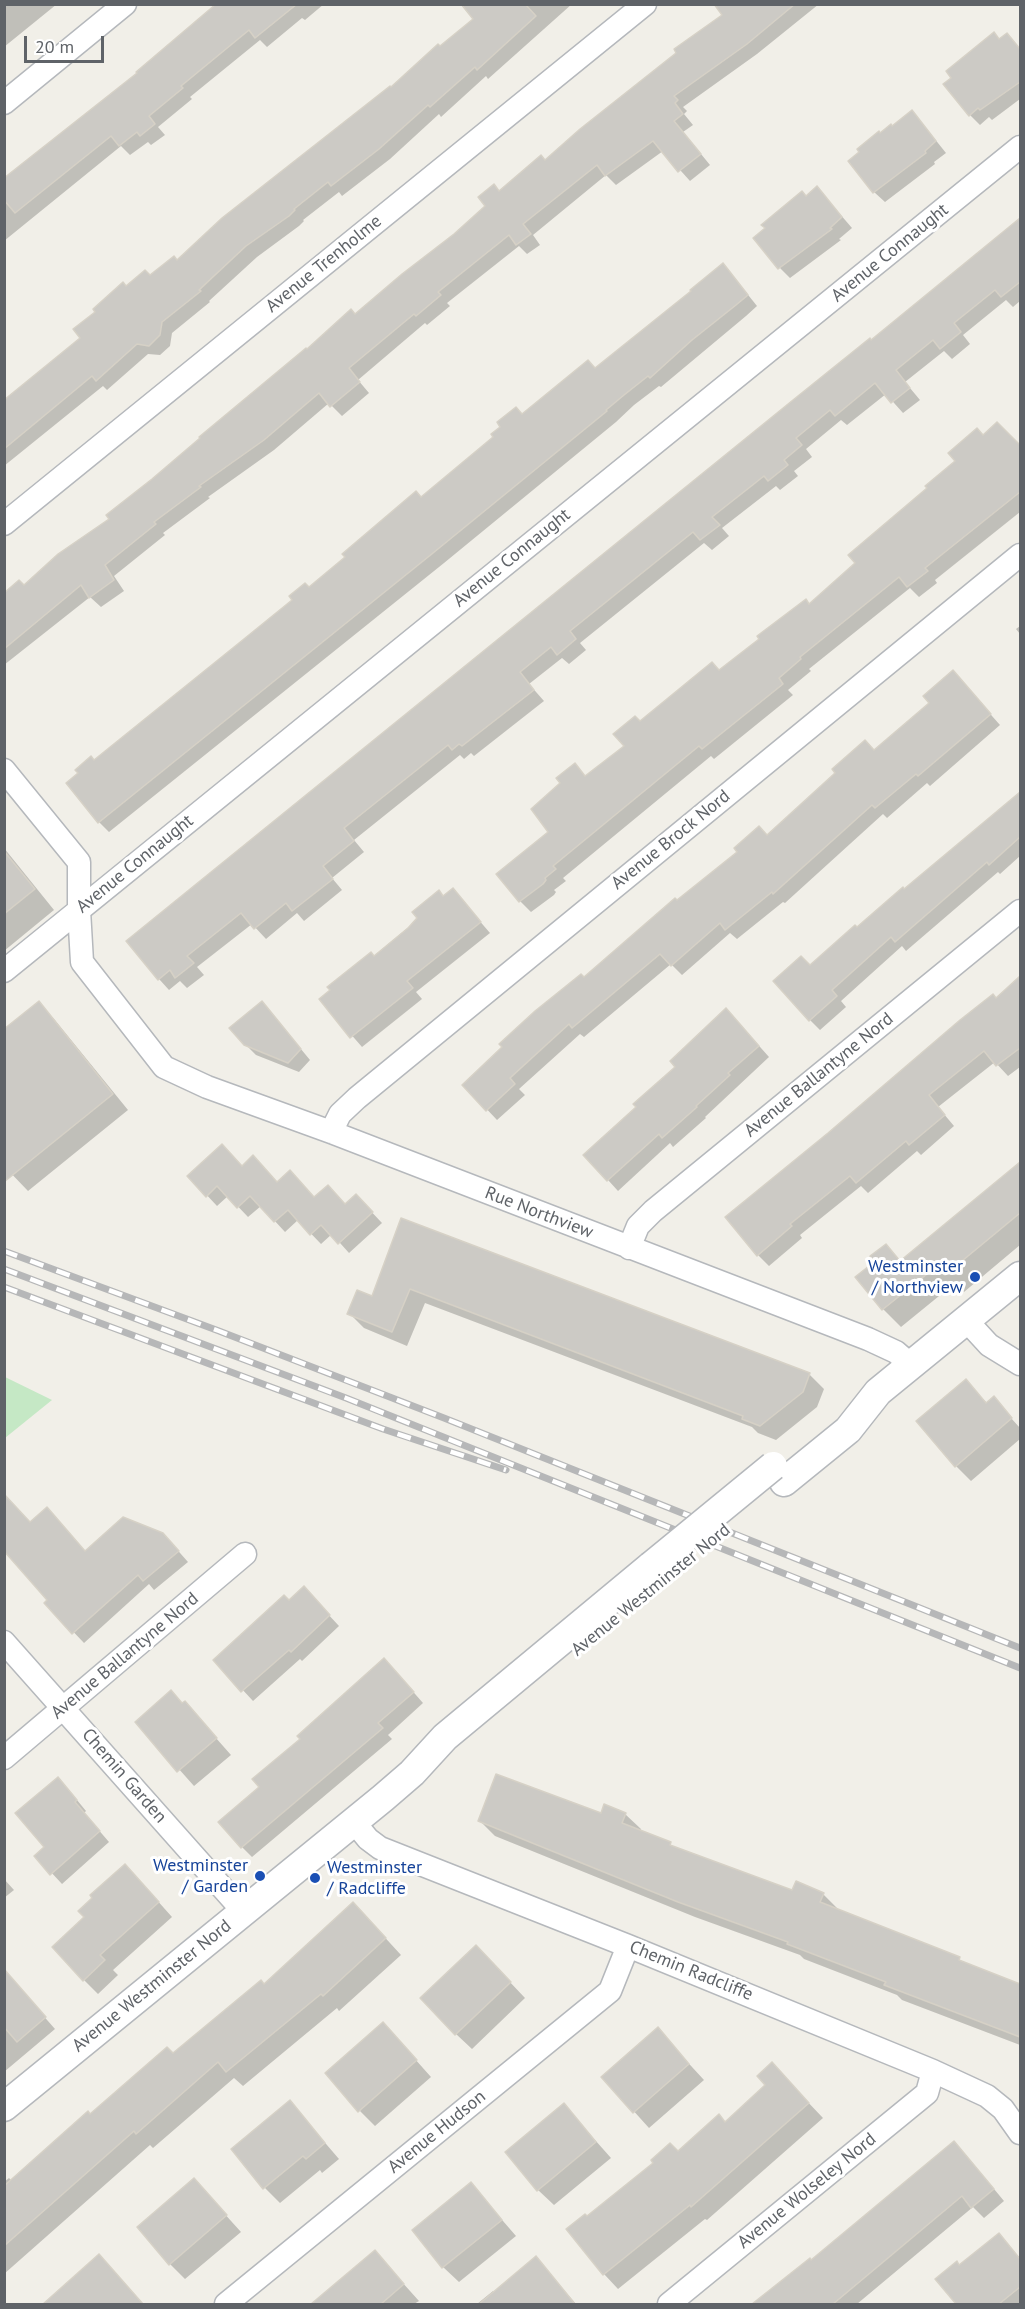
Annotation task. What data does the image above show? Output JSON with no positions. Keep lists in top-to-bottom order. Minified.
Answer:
{"streets":{"street":["Avenue Connaught","Avenue Trenholme","Avenue Brock Nord","Avenue Ballantyne Nord","Rue Northview","Avenue Westminster Nord","Chemin Garden","Chemin Radcliffe","Avenue Hudson","Avenue Wolseley Nord"]},"crossings":[["Avenue Connaught","Rue Northview"],["Avenue Brock Nord","Rue Northview"],["Avenue Ballantyne Nord","Rue Northview"],["Avenue Ballantyne Nord","Chemin Garden"],["Rue Northview","Avenue Westminster Nord"],["Avenue Westminster Nord","Chemin Garden"],["Avenue Westminster Nord","Chemin Radcliffe"],["Chemin Radcliffe","Avenue Hudson"],["Chemin Radcliffe","Avenue Wolseley Nord"]],"places":["Westminster / Northview","Westminster / Garden","Westminster / Radcliffe"],"scale_bar":"20 m"}
